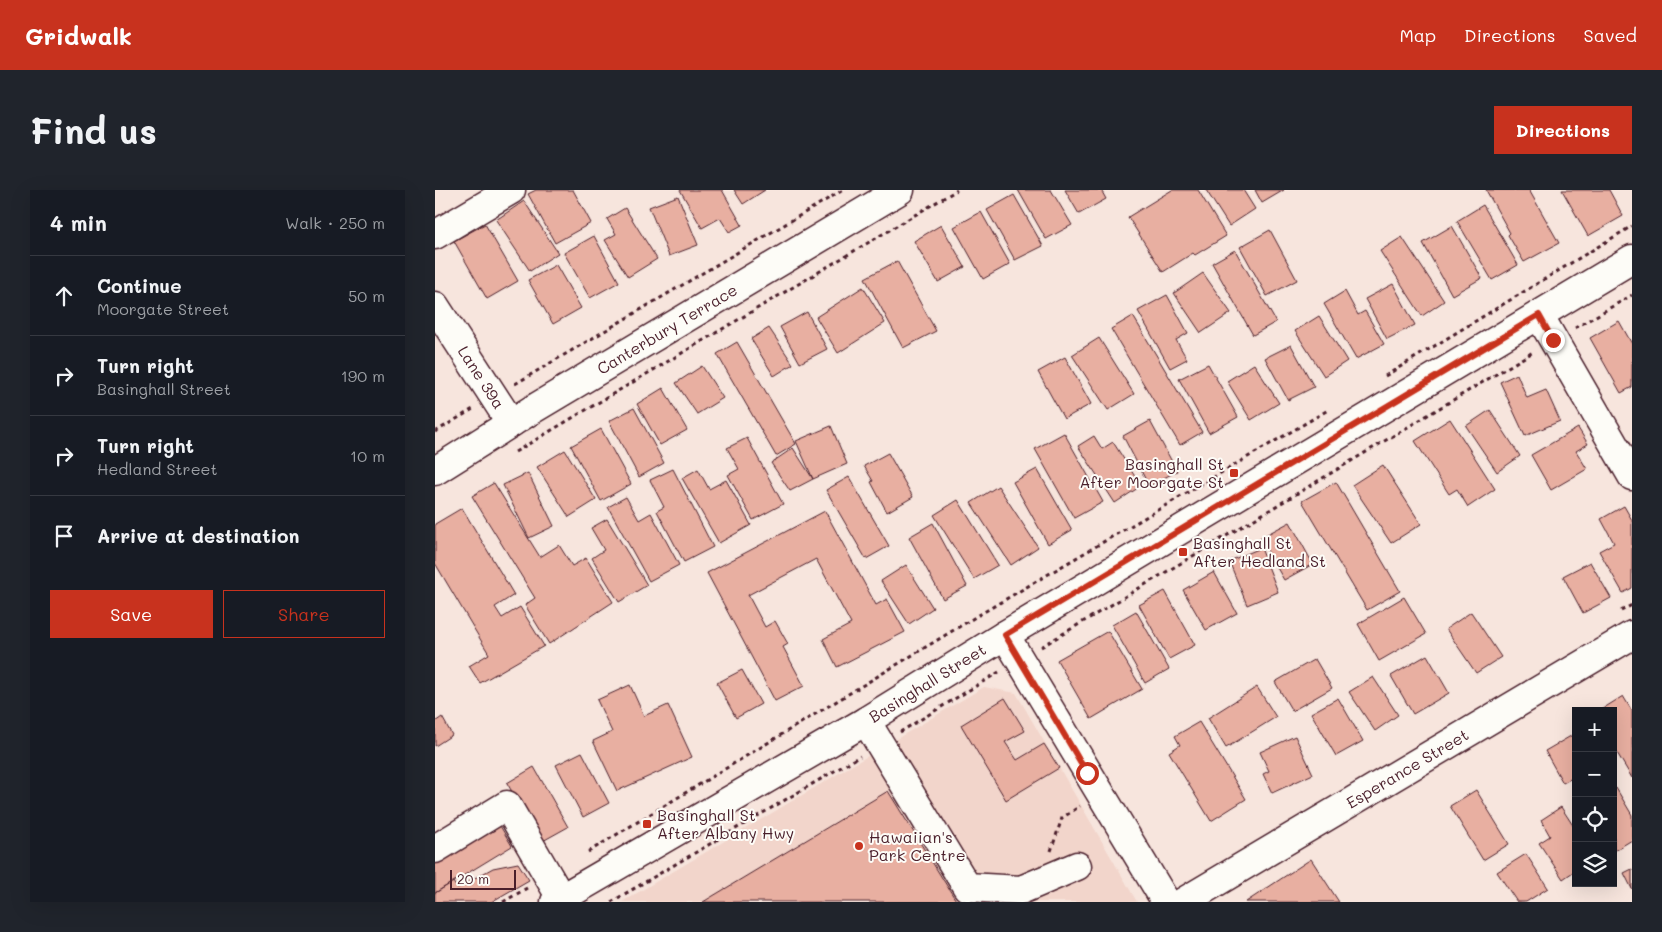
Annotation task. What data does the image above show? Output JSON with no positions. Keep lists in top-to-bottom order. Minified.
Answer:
{"streets":{"street":["Canterbury Terrace","Lane 39a","Basinghall Street","Esperance Street"]},"crossings":[["Canterbury Terrace","Lane 39a"]],"places":{"transit":["Basinghall St After Moorgate St","Basinghall St After Hedland St","Basinghall St After Albany Hwy"],"other":["Hawaiian's Park Centre"]},"scale_bar":"20 m","page":{"header":"Gridwalk","nav":["Map","Directions","Saved"],"buttons":["Directions",["Save","Share"]],"title":"Find us","heading":["4 min","Walk · 250 m"],"list":[["Continue","Moorgate Street","50 m"],["Turn right","Basinghall Street","190 m"],["Turn right","Hedland Street","10 m"],"Arrive at destination"],"map_buttons":["+","−"],"scale":"20 m"}}
